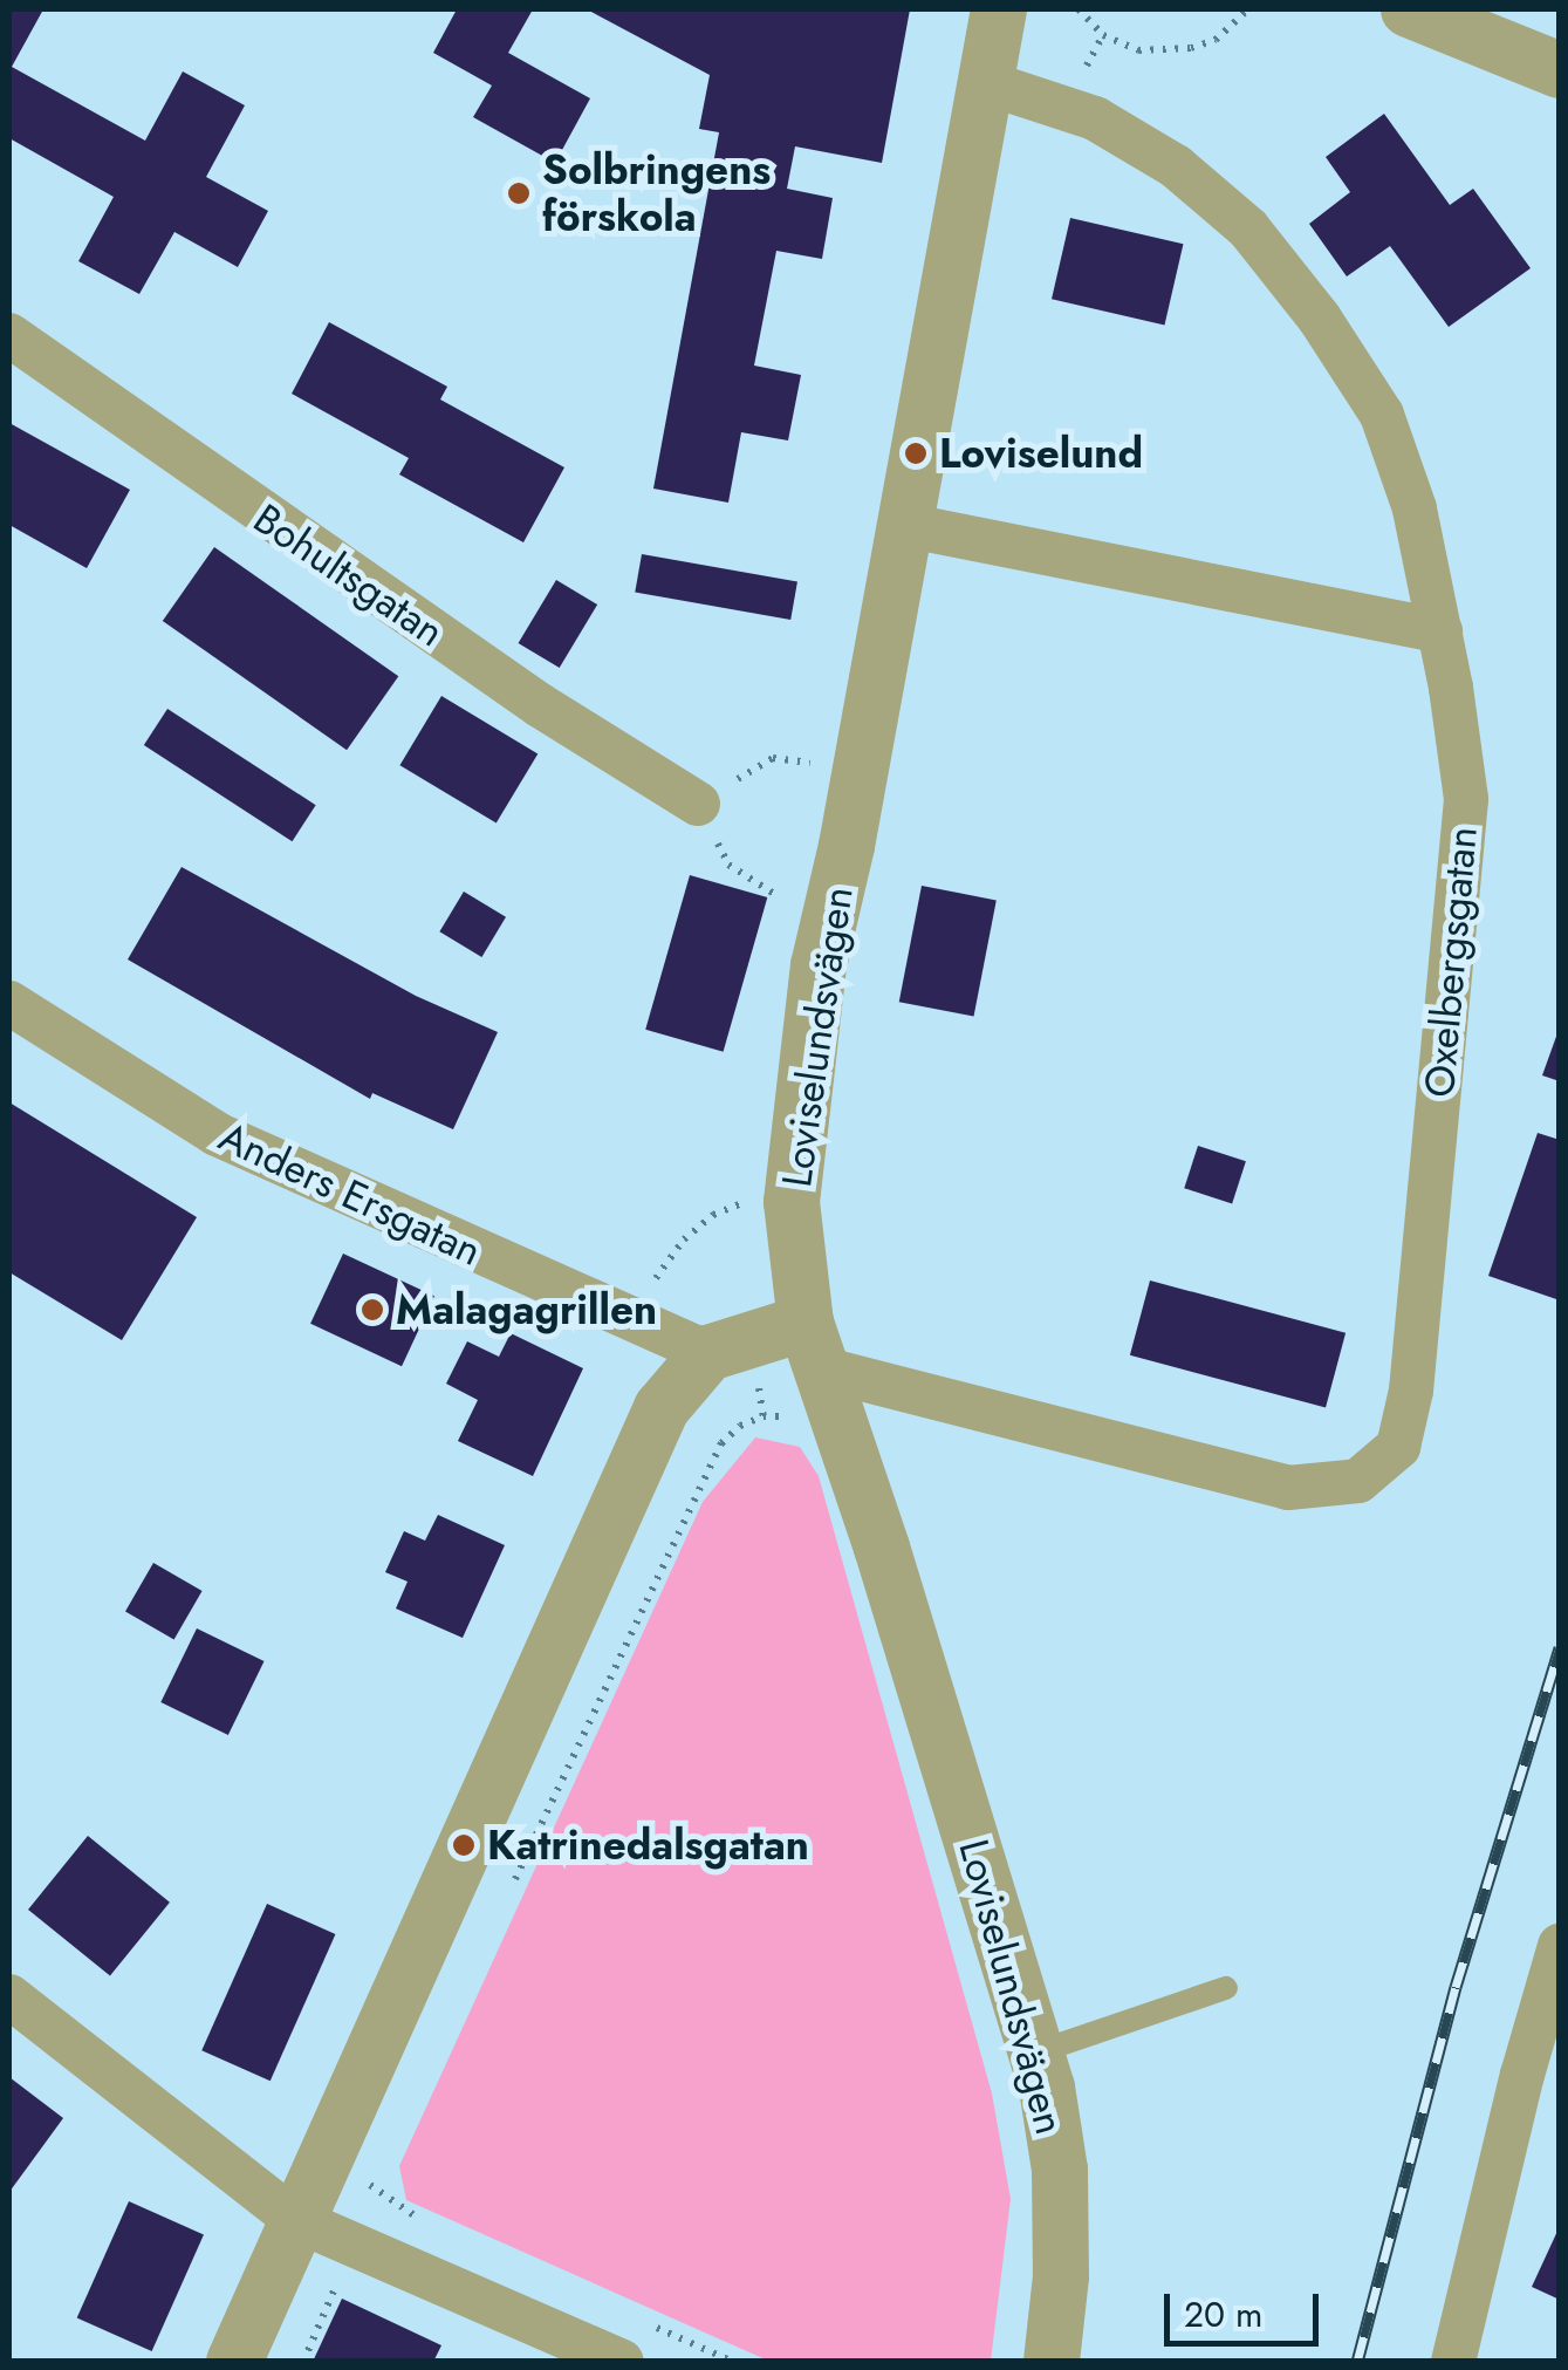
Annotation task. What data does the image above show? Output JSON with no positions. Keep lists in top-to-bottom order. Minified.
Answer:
{"streets":{"street":["Bohultsgatan","Oxelbergsgatan","Loviselundsvägen","Anders Ersgatan"]},"crossings":[["Oxelbergsgatan","Loviselundsvägen"]],"places":["Solbringens förskola","Loviselund","Malagagrillen","Katrinedalsgatan"],"scale_bar":"20 m"}
